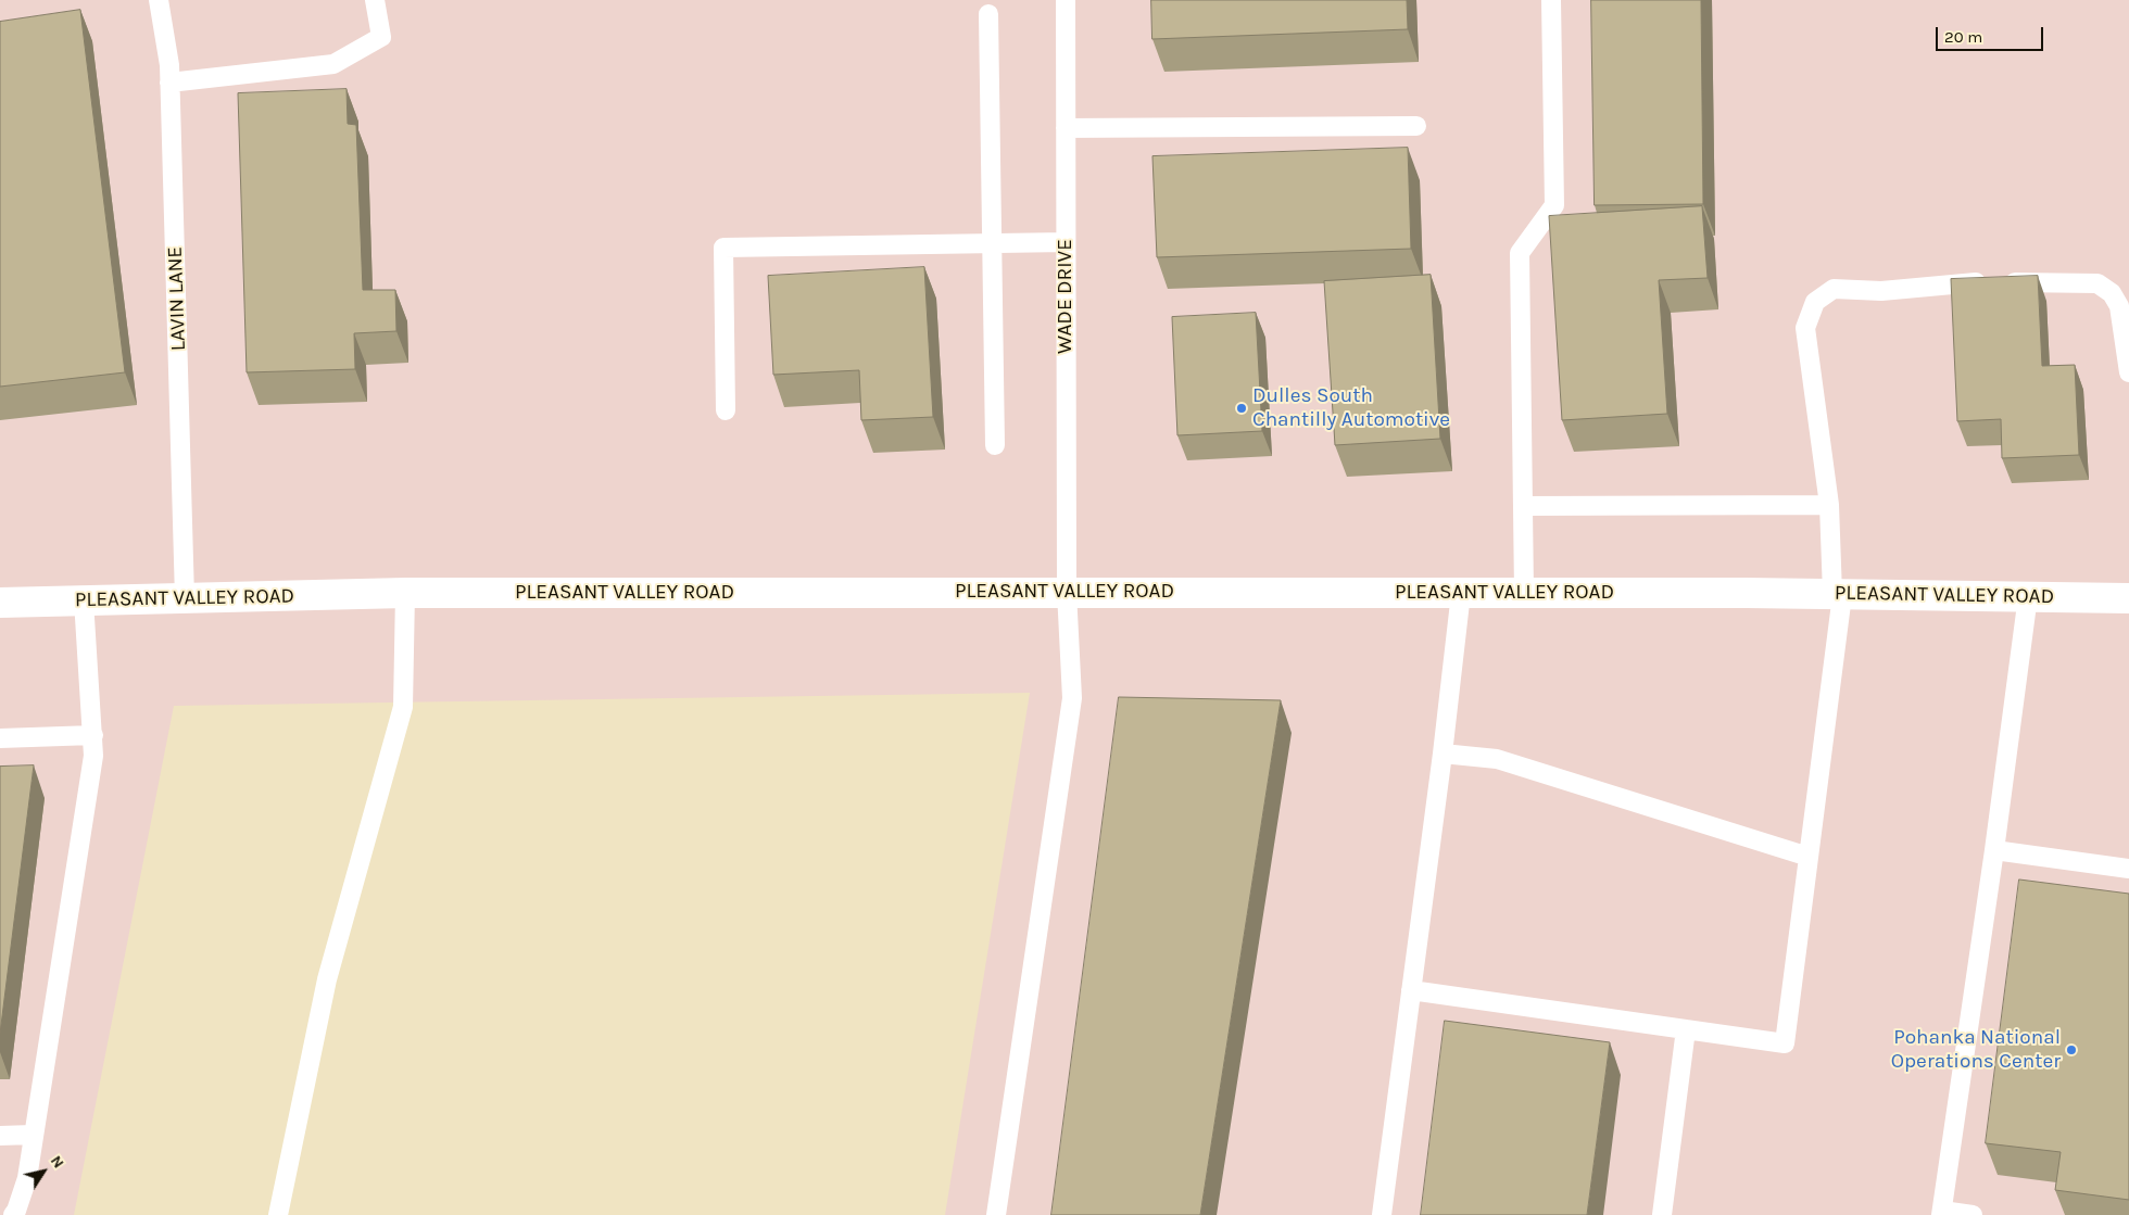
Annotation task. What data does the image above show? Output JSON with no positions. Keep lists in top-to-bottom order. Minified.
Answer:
{"streets":{"street":["PLEASANT VALLEY ROAD"],"lane":["WADE DRIVE","LAVIN LANE"]},"crossings":[["WADE DRIVE","PLEASANT VALLEY ROAD"],["LAVIN LANE","PLEASANT VALLEY ROAD"]],"places":["Dulles South Chantilly Automotive","Pohanka National Operations Center"],"scale_bar":"20 m","north":"top right"}
